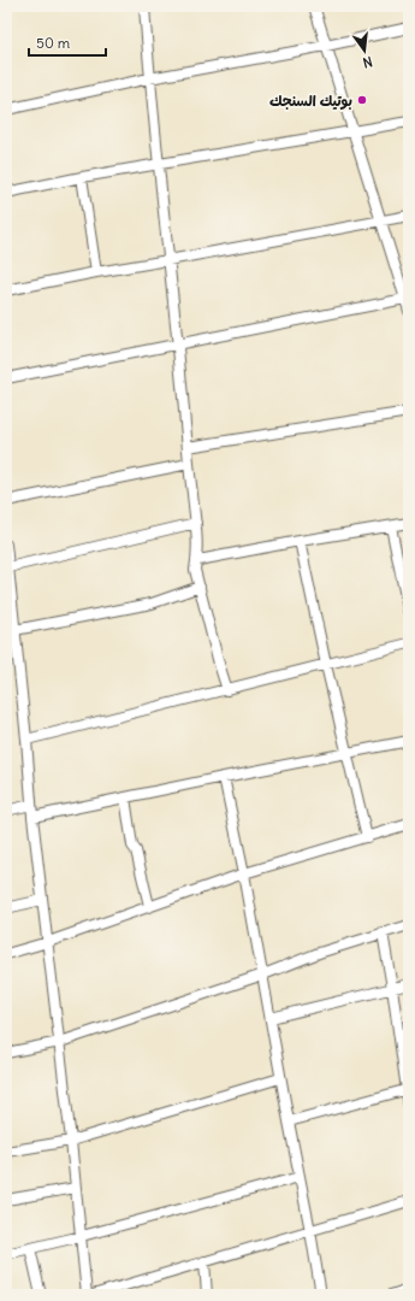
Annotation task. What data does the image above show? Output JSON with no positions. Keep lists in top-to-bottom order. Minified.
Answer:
{"places":["بوتيك السنجك"],"scale_bar":"50 m","north":"bottom"}
